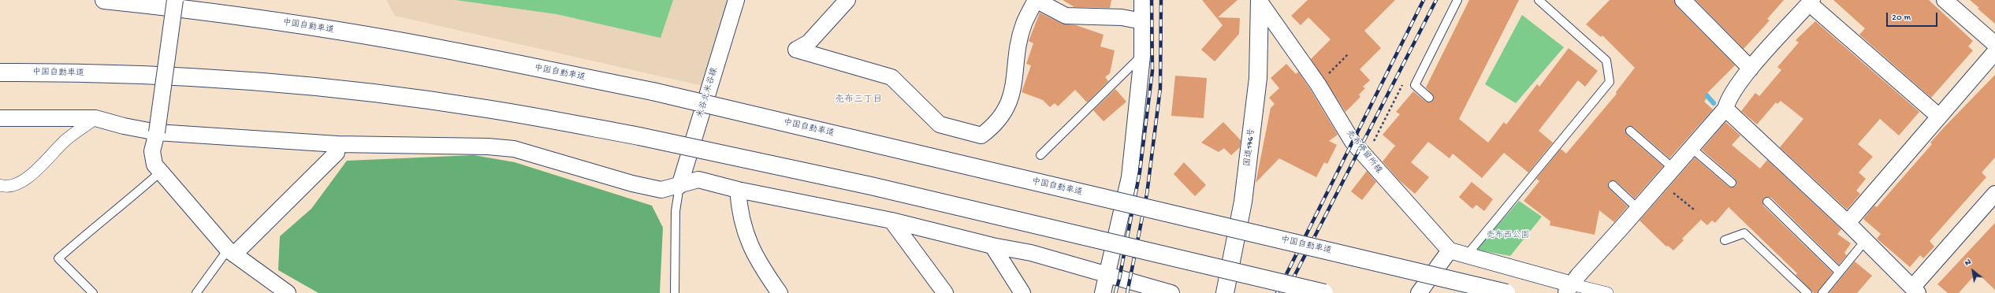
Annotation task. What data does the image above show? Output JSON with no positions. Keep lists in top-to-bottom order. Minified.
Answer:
{"streets":{"highway":["中国自動車道","国道176号"],"street":["米谷北米谷線","売布停留所線"]},"crossings":[["国道176号","売布停留所線"]],"districts":["売布三丁目"],"parks":["売布西公園"],"scale_bar":"20 m","north":"top left"}
